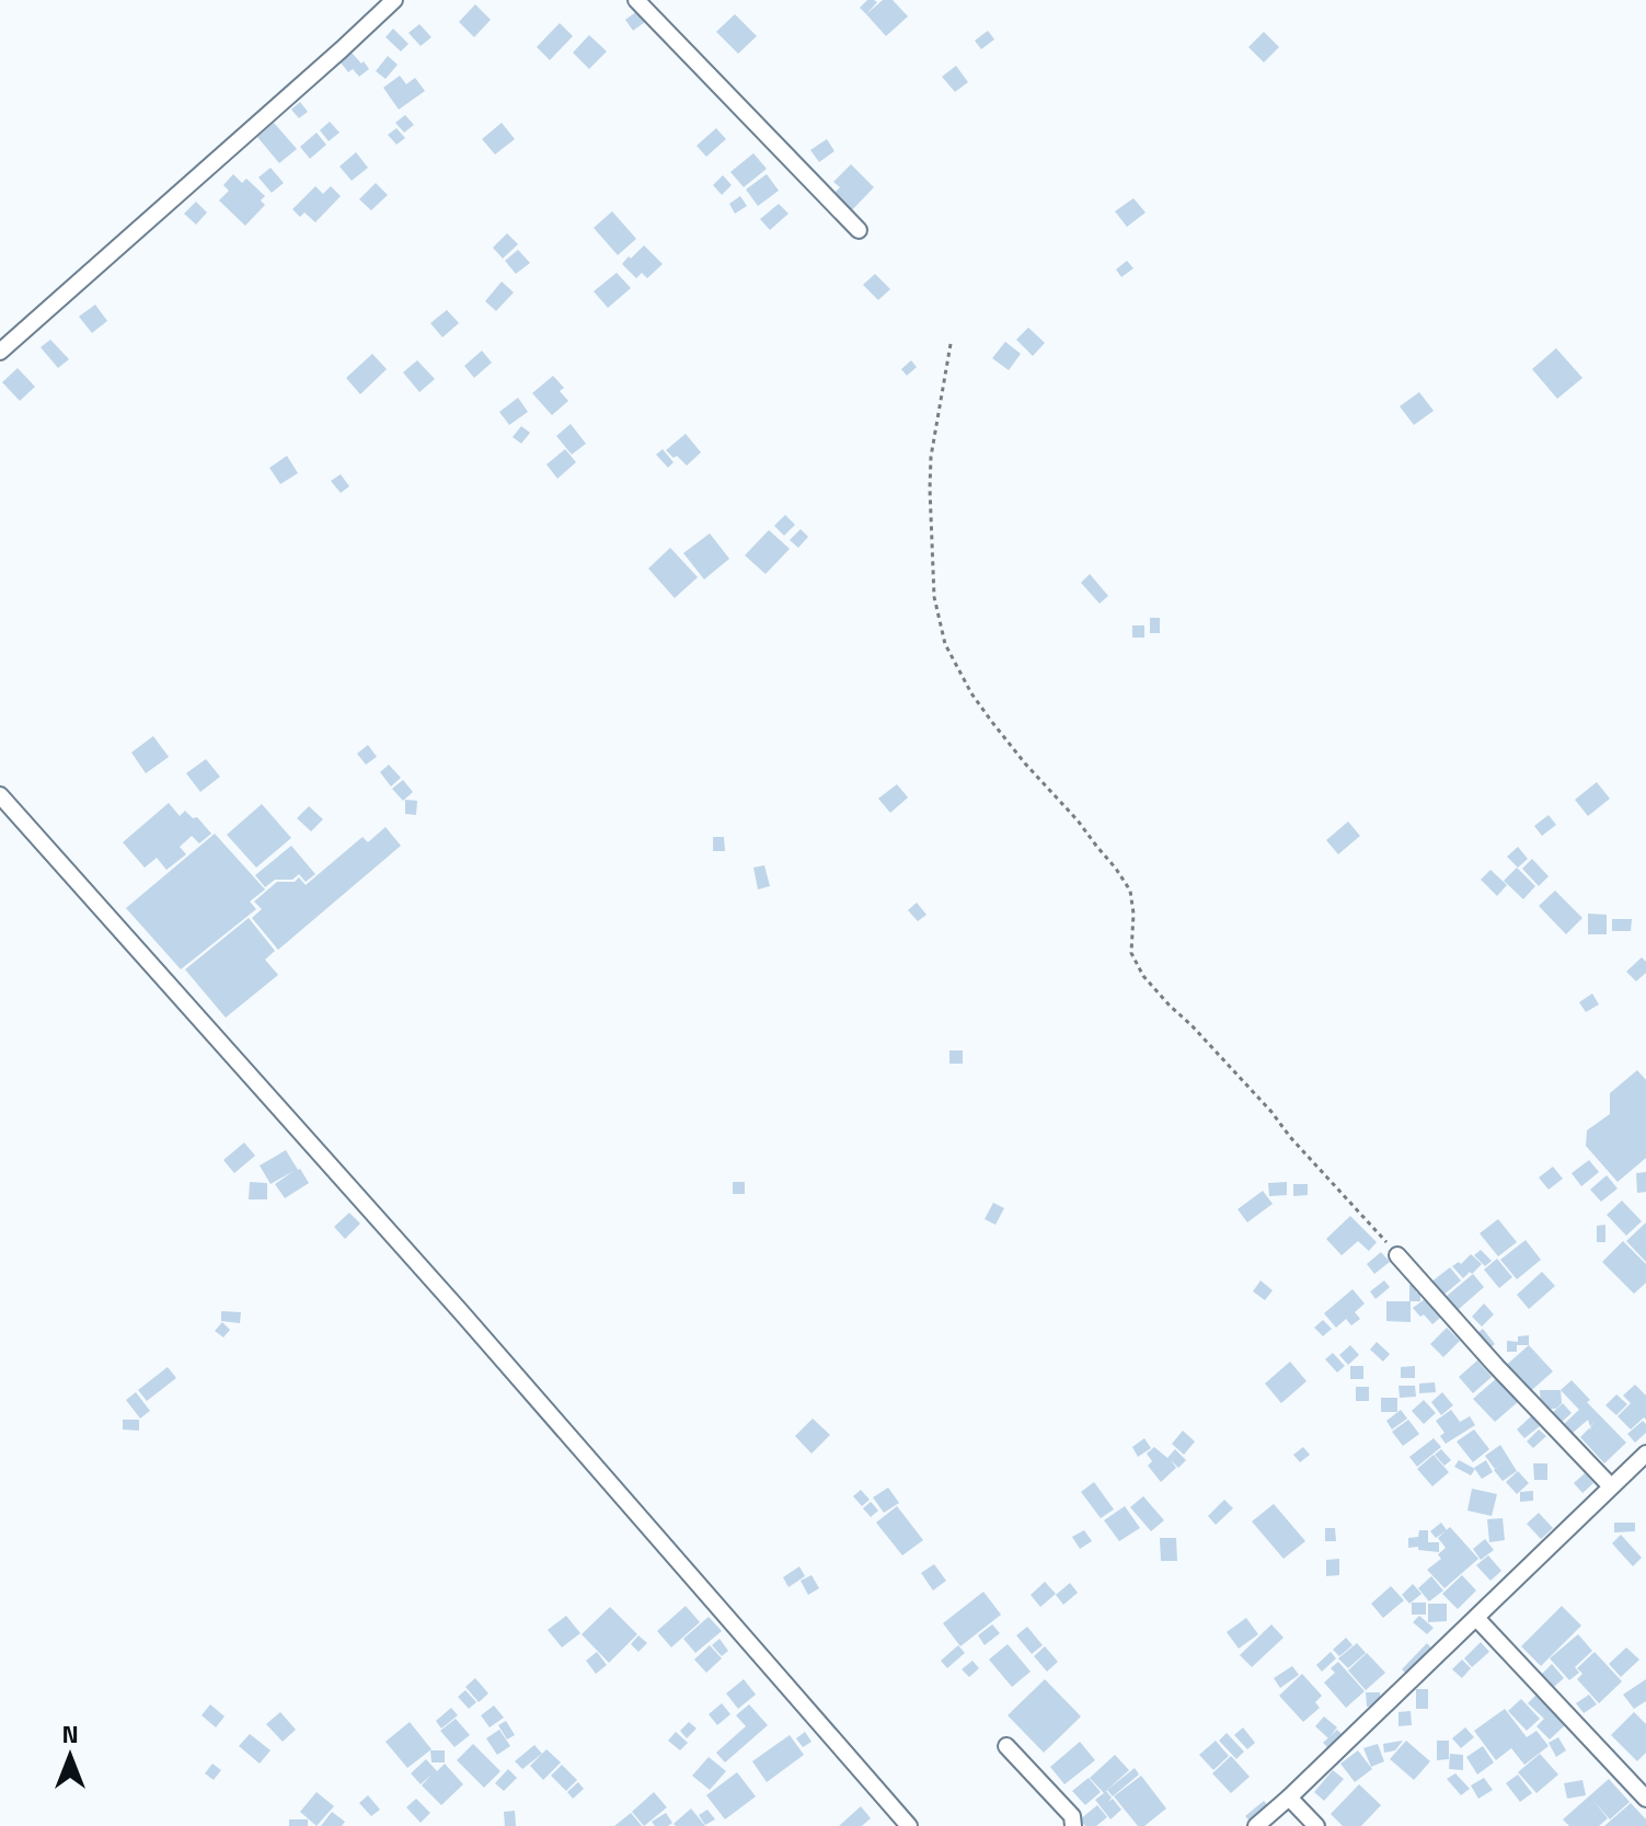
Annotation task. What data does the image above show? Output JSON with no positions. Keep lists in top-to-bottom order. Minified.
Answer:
{"north":"top"}
